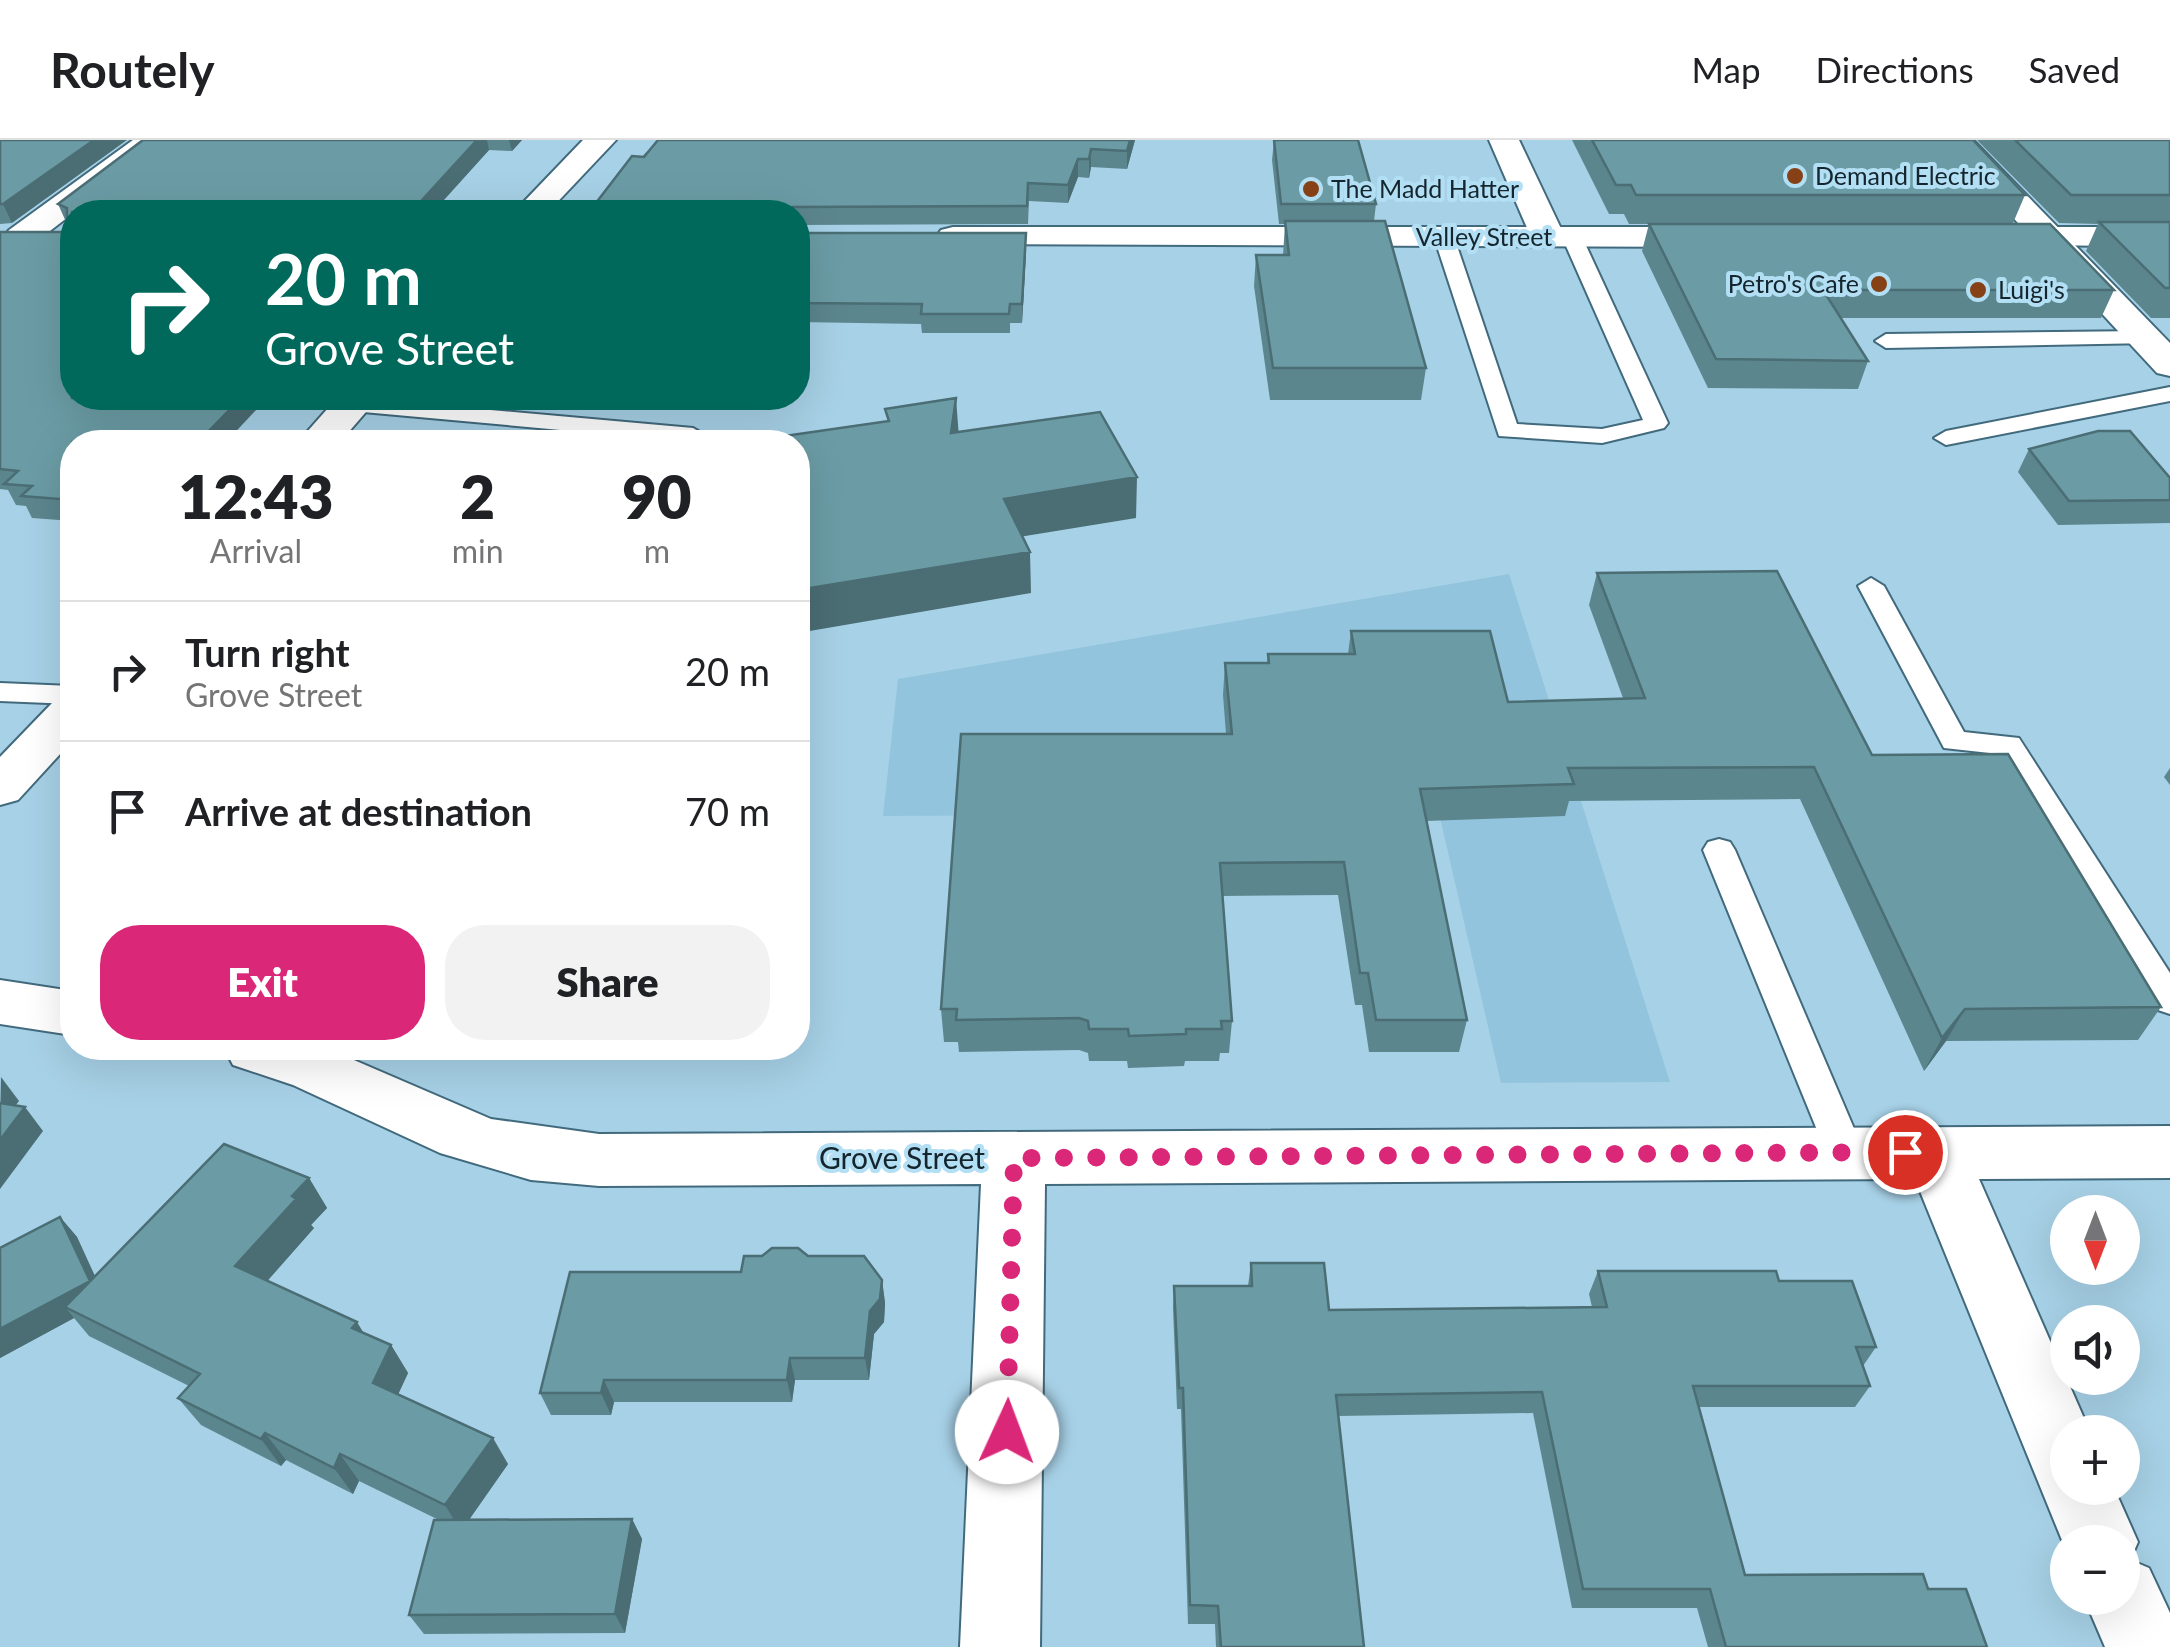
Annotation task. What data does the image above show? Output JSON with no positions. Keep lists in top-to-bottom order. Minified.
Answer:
{"streets":{"street":["Valley Street","Grove Street"]},"places":["Demand Electric","The Madd Hatter","Petro's Cafe","Luigi's"],"north":"bottom","page":{"header":"Routely","nav":["Map","Directions","Saved"],"turn":["20 m","Grove Street"],"eta":["12:43","Arrival","2","min","90","m"],"list":[{"name":"Turn right","note":"Grove Street","value":"20 m"},{"name":"Arrive at destination","value":"70 m"}],"buttons":["Exit","Share"],"map_buttons":["+","−"]}}
